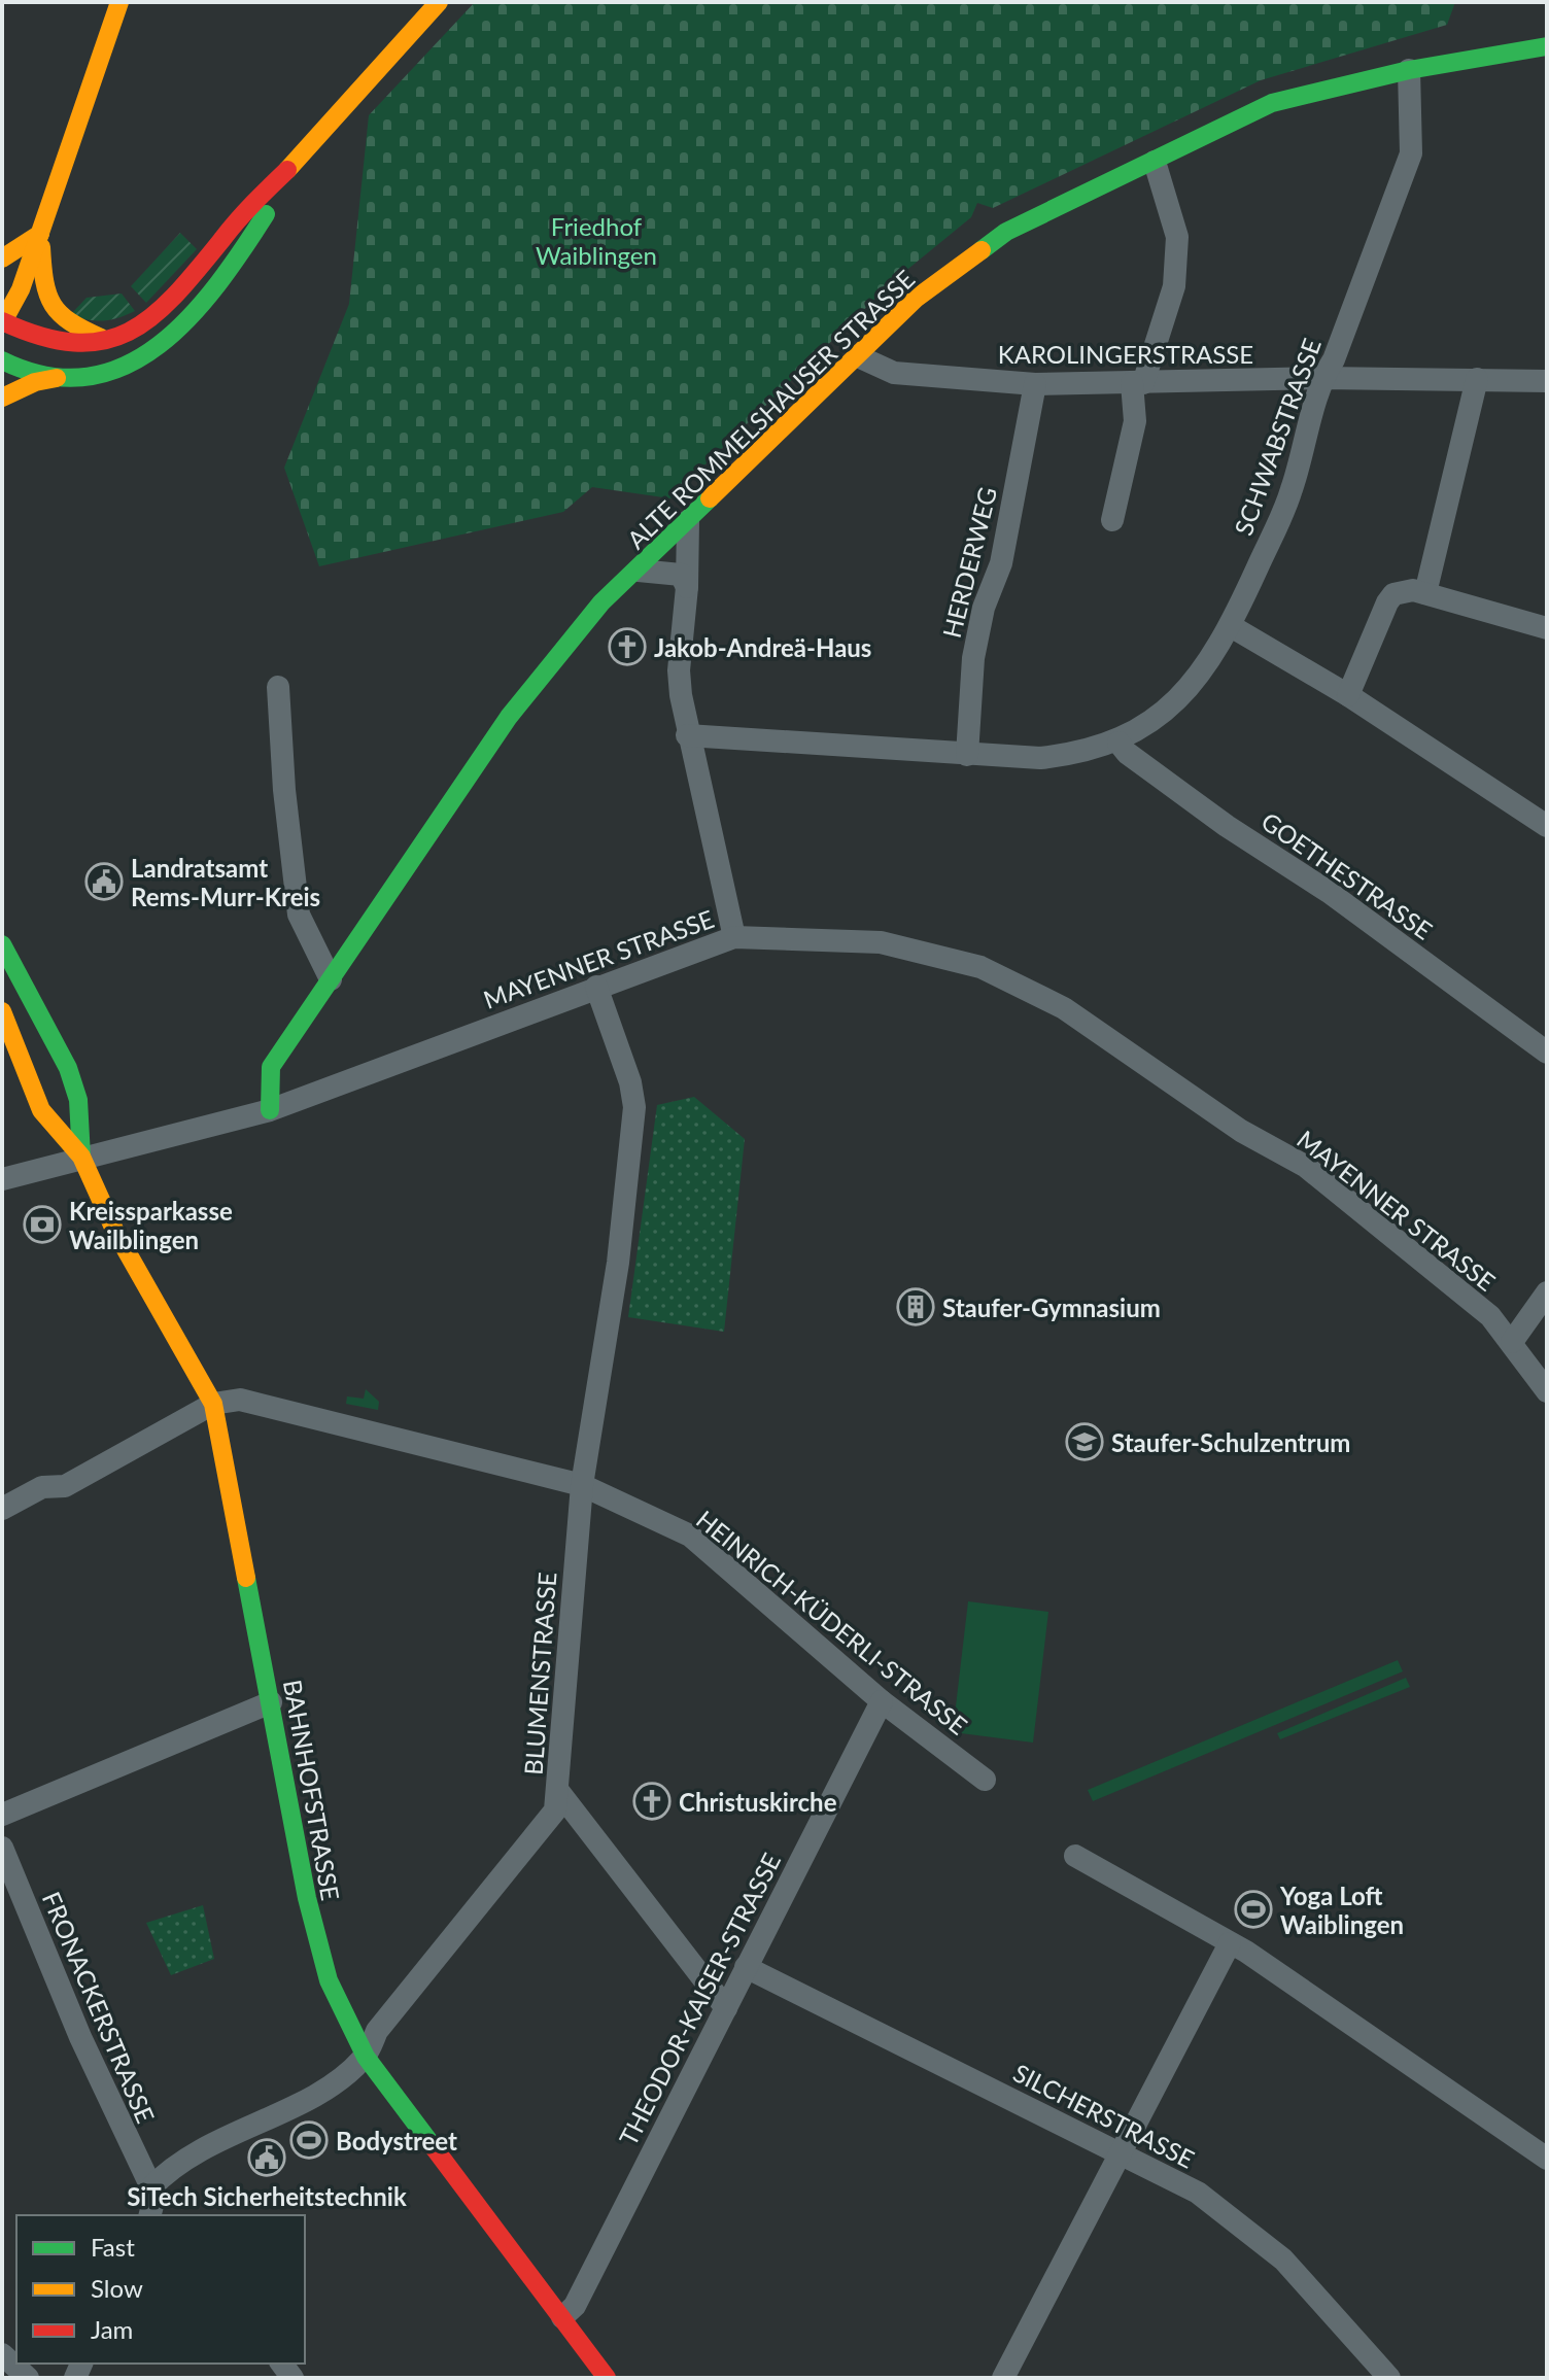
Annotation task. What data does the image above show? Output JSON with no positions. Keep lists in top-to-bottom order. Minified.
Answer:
{"streets":{"street":["KAROLINGERSTRASSE","ALTE ROMMELSHAUSER STRASSE","SCHWABSTRASSE","HERDERWEG","GOETHESTRASSE","MAYENNER STRASSE","HEINRICH-KÜDERLI-STRASSE","BLUMENSTRASSE","BAHNHOFSTRASSE","THEODOR-KAISER-STRASSE","FRONACKERSTRASSE","SILCHERSTRASSE"]},"crossings":[["KAROLINGERSTRASSE","ALTE ROMMELSHAUSER STRASSE"],["KAROLINGERSTRASSE","SCHWABSTRASSE"],["KAROLINGERSTRASSE","HERDERWEG"],["ALTE ROMMELSHAUSER STRASSE","SCHWABSTRASSE"],["ALTE ROMMELSHAUSER STRASSE","MAYENNER STRASSE"],["SCHWABSTRASSE","HERDERWEG"],["SCHWABSTRASSE","GOETHESTRASSE"],["MAYENNER STRASSE","BLUMENSTRASSE"],["MAYENNER STRASSE","BAHNHOFSTRASSE"],["HEINRICH-KÜDERLI-STRASSE","BLUMENSTRASSE"],["HEINRICH-KÜDERLI-STRASSE","BAHNHOFSTRASSE"],["HEINRICH-KÜDERLI-STRASSE","THEODOR-KAISER-STRASSE"],["BLUMENSTRASSE","BAHNHOFSTRASSE"],["BLUMENSTRASSE","FRONACKERSTRASSE"],["BAHNHOFSTRASSE","THEODOR-KAISER-STRASSE"],["THEODOR-KAISER-STRASSE","SILCHERSTRASSE"]],"parks":["Friedhof Waiblingen"],"places":{"church":["Jakob-Andreä-Haus","Christuskirche"],"public building":["Landratsamt Rems-Murr-Kreis","SiTech Sicherheitstechnik"],"bank":["Kreissparkasse Wailblingen"],"building":["Staufer-Gymnasium"],"school or university":["Staufer-Schulzentrum"],"sports":["Yoga Loft Waiblingen","Bodystreet"]},"legend":["Fast","Slow","Jam"]}
